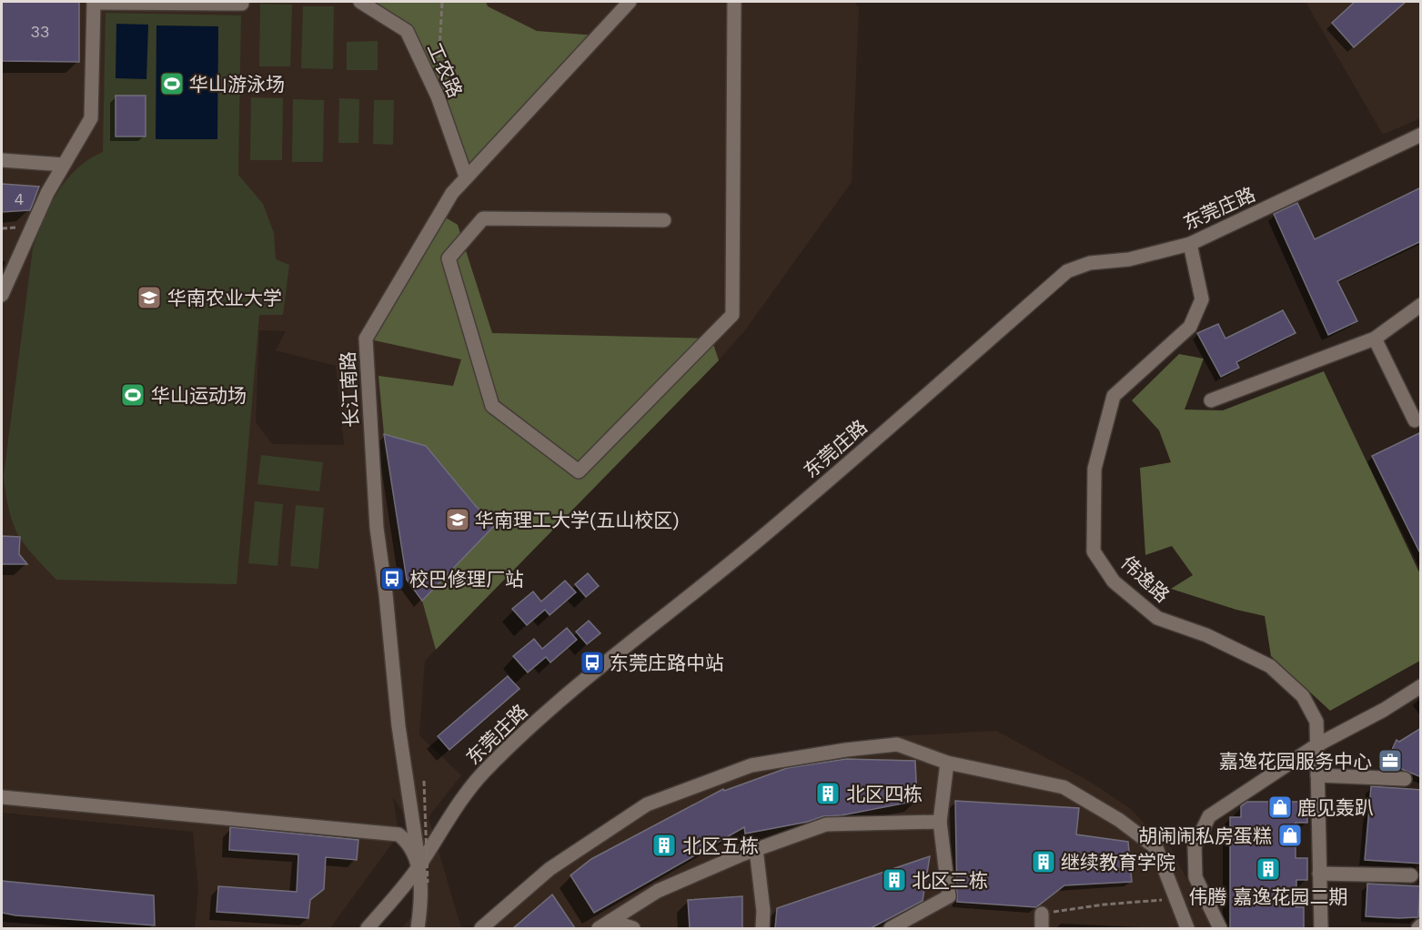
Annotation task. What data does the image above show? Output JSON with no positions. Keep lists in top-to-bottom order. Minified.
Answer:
{"streets":{"street":["工农路","东莞庄路","长江南路","伟逸路"]},"crossings":[["工农路","长江南路"],["东莞庄路","长江南路"],["东莞庄路","伟逸路"]],"places":{"sports":["华山游泳场","华山运动场"],"school or university":["华南农业大学","华南理工大学(五山校区)"],"bus stop":["校巴修理厂站","东莞庄路中站"],"office":["嘉逸花园服务中心"],"building":["北区四栋","北区五栋","继续教育学院","伟腾 嘉逸花园二期","北区三栋"],"shop":["鹿见轰趴","胡闹闹私房蛋糕"]},"house_numbers":["33","4"]}
